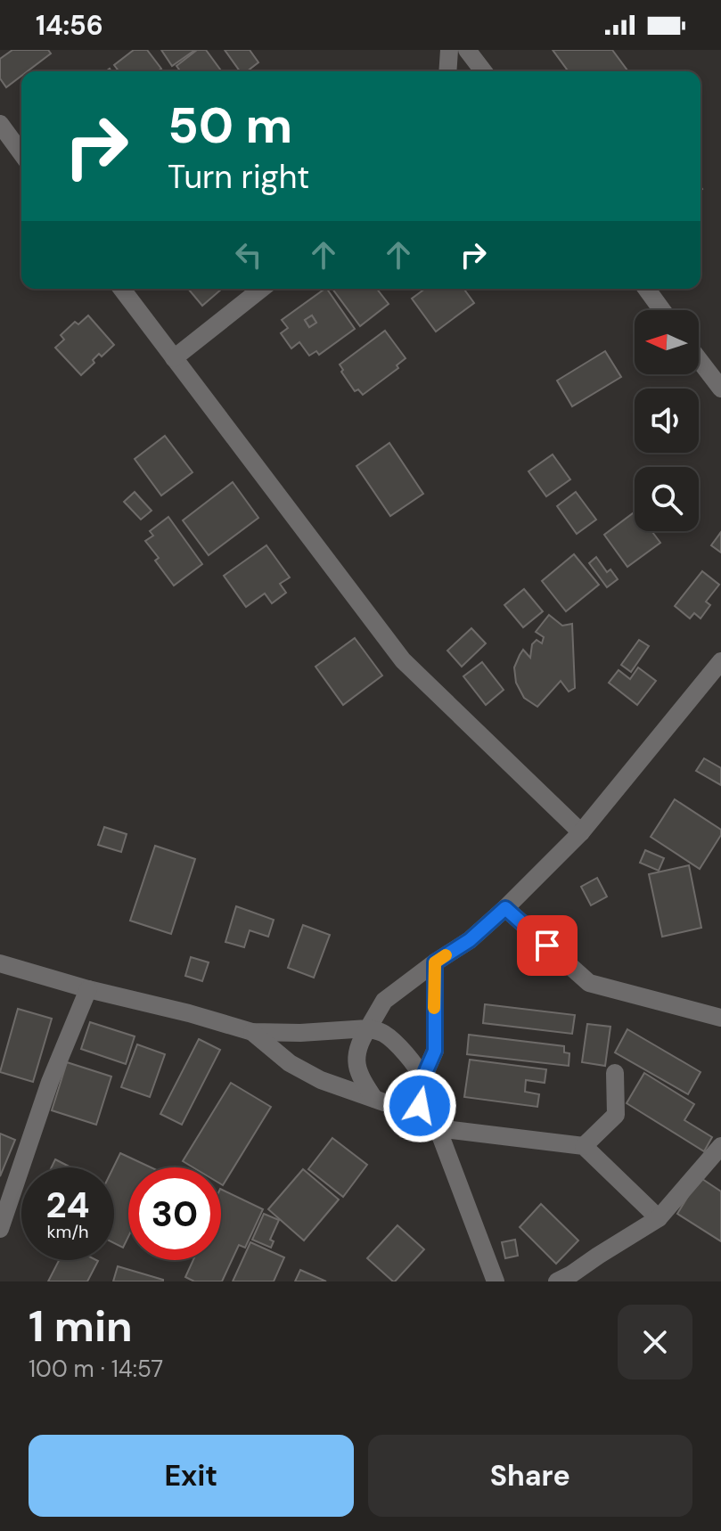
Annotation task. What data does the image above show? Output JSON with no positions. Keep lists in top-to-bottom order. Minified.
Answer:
{"north":"left","page":{"status":"14:56","turn":["50 m","Turn right"],"speed":"24 km/h","limit":"30","heading":["1 min","100 m · 14:57"],"buttons":["Exit","Share"]}}
